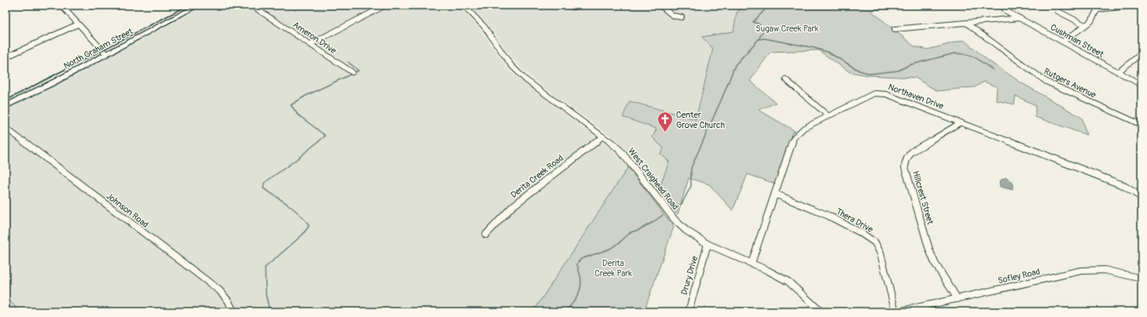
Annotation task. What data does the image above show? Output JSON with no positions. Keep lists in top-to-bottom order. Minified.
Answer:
{"streets":{"main road":["North Graham Street"],"street":["Ameron Drive","Cushman Street","Rutgers Avenue","Northaven Drive","Derita Creek Road","West Craighead Road","Hillcrest Street","Johnson Road","Thera Drive","Drury Drive","Sofley Road"]},"crossings":[["Northaven Drive","West Craighead Road"],["Northaven Drive","Hillcrest Street"],["Northaven Drive","Thera Drive"],["Derita Creek Road","West Craighead Road"],["West Craighead Road","Drury Drive"],["Hillcrest Street","Sofley Road"]],"parks":["Sugaw Creek Park","Derita Creek Park"],"places":{"church":["Center Grove Church"]}}
